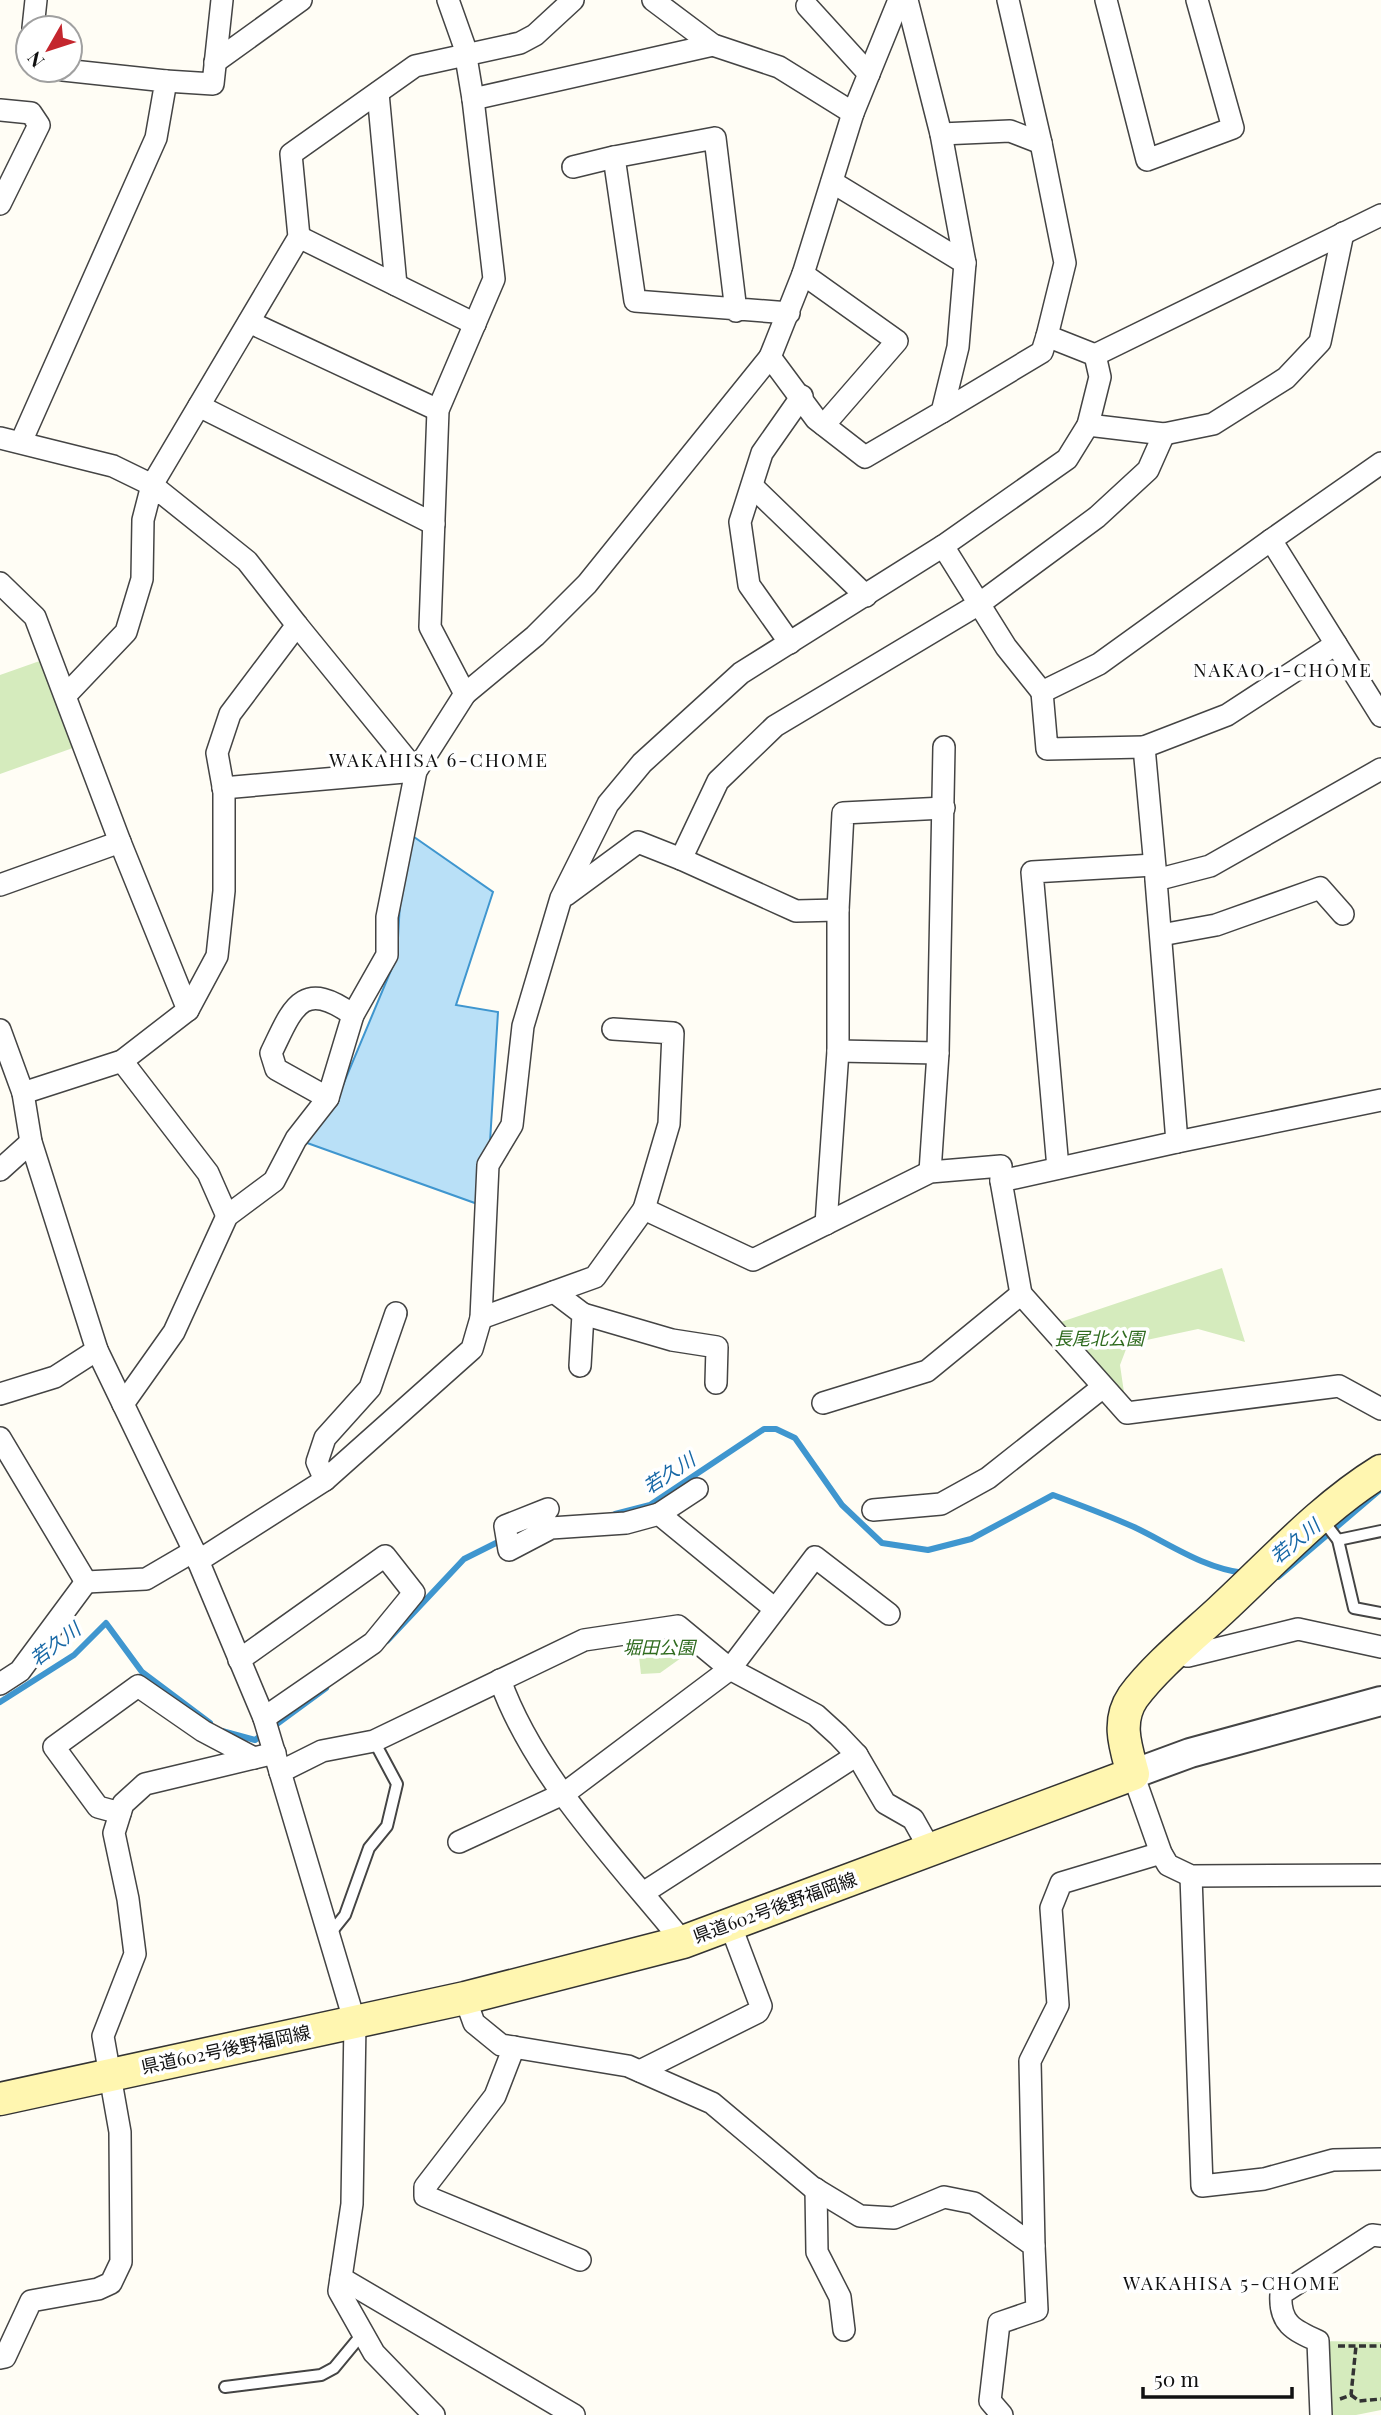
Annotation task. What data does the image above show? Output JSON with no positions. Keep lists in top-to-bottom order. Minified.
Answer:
{"streets":{"main road":["県道602号後野福岡線"]},"districts":["NAKAO 1-CHOME","WAKAHISA 6-CHOME","WAKAHISA 5-CHOME"],"water":["若久川"],"parks":["長尾北公園","堀田公園"],"scale_bar":"50 m","north":"bottom left"}
